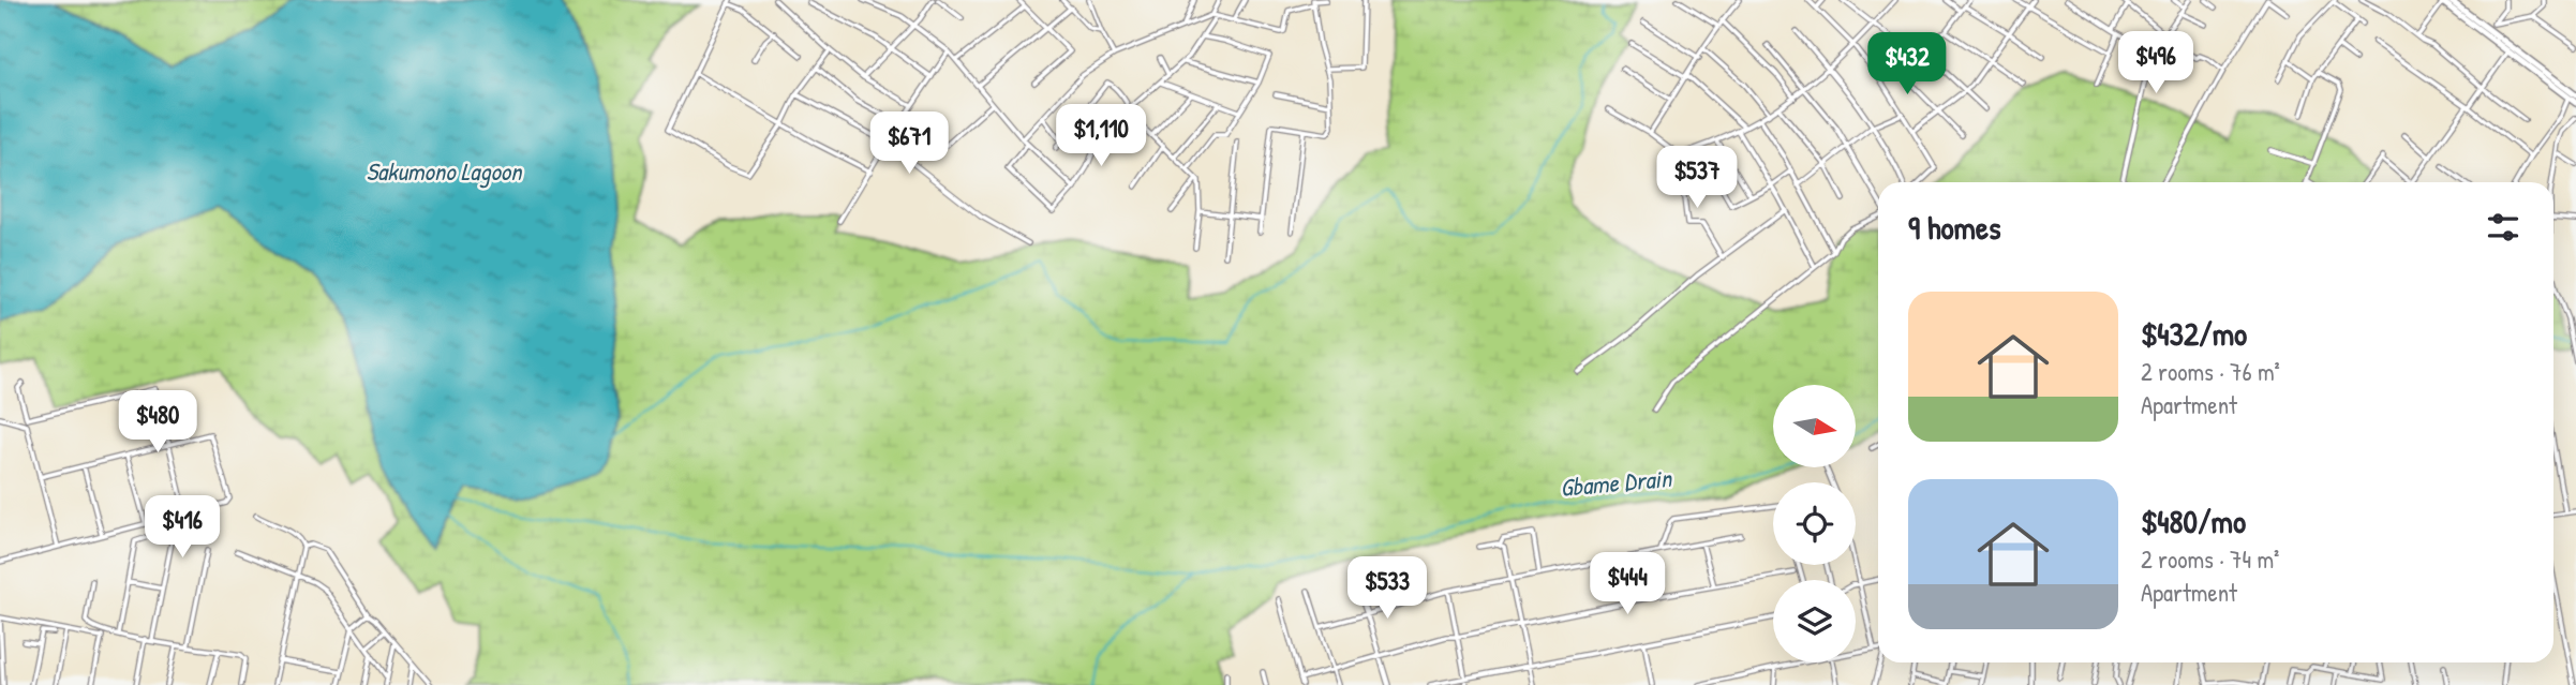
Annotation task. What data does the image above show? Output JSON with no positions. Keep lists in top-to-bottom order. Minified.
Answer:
{"water":["Sakumono Lagoon","Gbame Drain"],"north":"right","page":{"price":["$496","$432","$1,110","$671","$537","$480","$416","$444","$533"],"heading":"9 homes","list":[{"name":"$432/mo","note":"2 rooms · 76 m² · Apartment"},{"name":"$480/mo","note":"2 rooms · 74 m² · Apartment"}]}}
